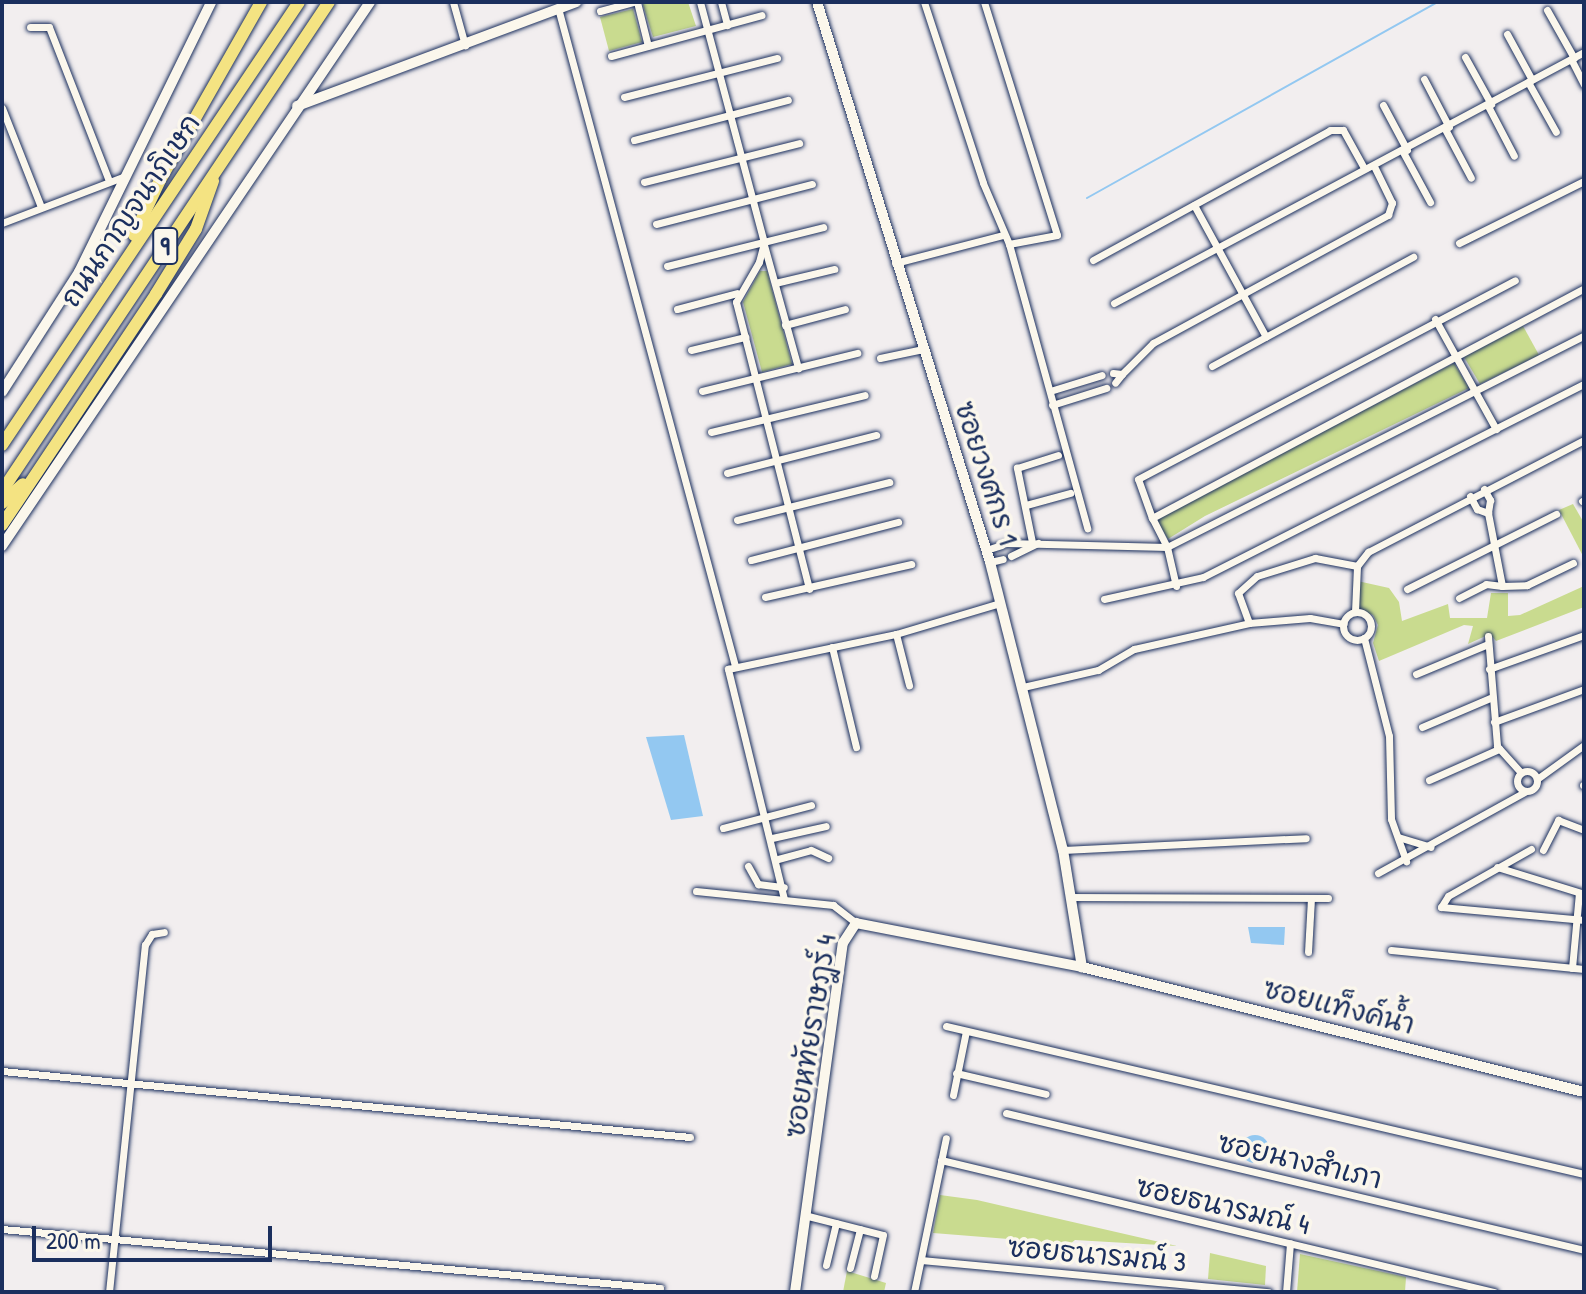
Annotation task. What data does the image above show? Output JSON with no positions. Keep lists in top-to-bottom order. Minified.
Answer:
{"streets":{"highway":["ถนนกาญจนาภิเษก","9"],"street":["ซอยวงศกร 1","ซอยแท็งค์น้ำ","ซอยหทัยราษฎร์ 4","ซอยนางสำเภา","ซอยธนารมณ์ 4","ซอยธนารมณ์ 3"]},"crossings":[["ซอยวงศกร 1","ซอยแท็งค์น้ำ"],["ซอยวงศกร 1","ซอยหทัยราษฎร์ 4"],["ซอยแท็งค์น้ำ","ซอยหทัยราษฎร์ 4"]],"scale_bar":"200 m"}
